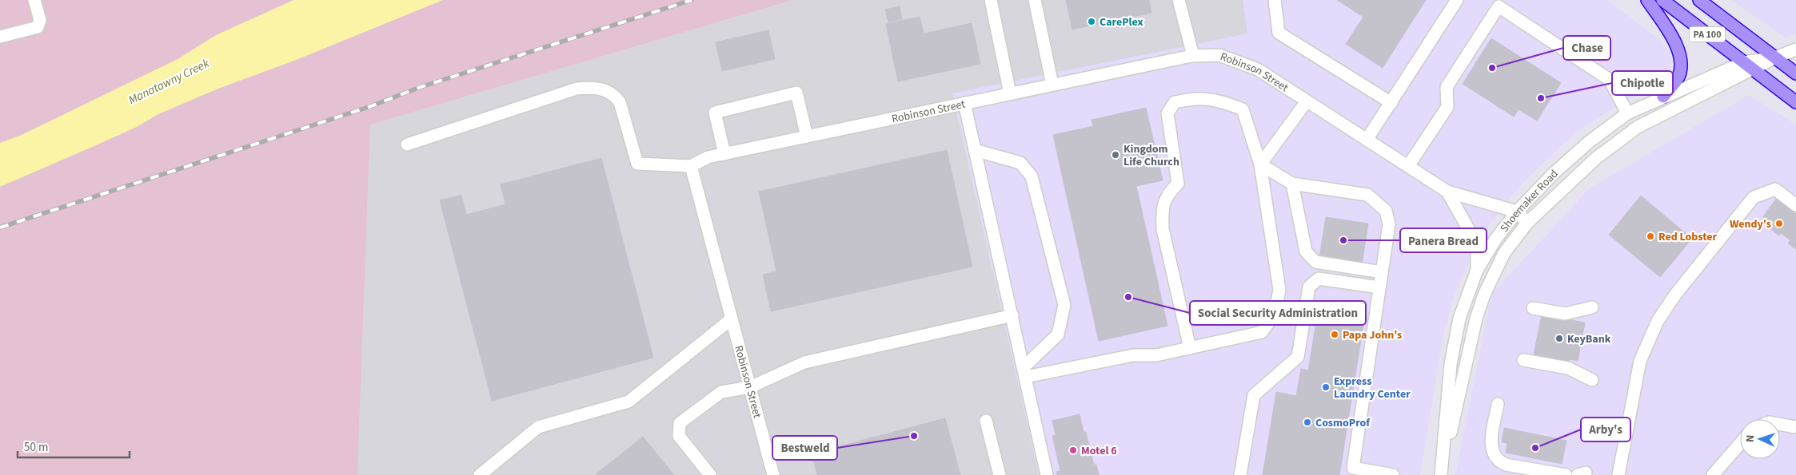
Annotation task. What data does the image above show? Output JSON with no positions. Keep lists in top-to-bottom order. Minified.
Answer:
{"streets":{"highway":["PA 100"],"street":["Robinson Street","Shoemaker Road"]},"crossings":[["PA 100","Shoemaker Road"],["Robinson Street","Shoemaker Road"]],"water":["Manatawny Creek"],"places":["CarePlex","Chase","Chipotle","Kingdom Life Church","Wendy's","Red Lobster","Panera Bread","Social Security Administration","Papa John's","KeyBank","Express Laundry Center","CosmoProf","Bestweld","Arby's","Motel 6"],"scale_bar":"50 m","north":"left"}
